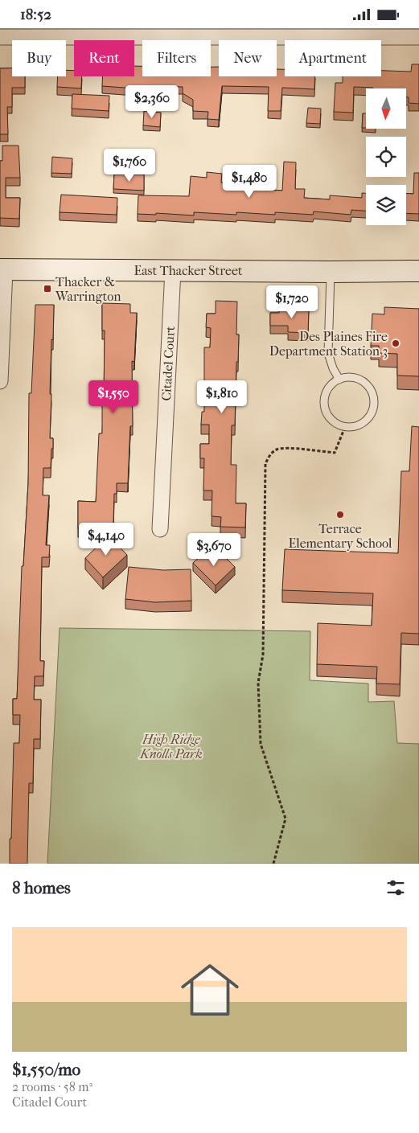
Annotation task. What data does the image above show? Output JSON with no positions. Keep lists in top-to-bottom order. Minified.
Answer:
{"streets":{"main road":["East Thacker Street"],"street":["Citadel Court"]},"crossings":[["East Thacker Street","Citadel Court"]],"parks":["High Ridge Knolls Park"],"places":{"transit":["Thacker & Warrington"],"other":["Des Plaines Fire Department Station 3","Terrace Elementary School"]},"north":"bottom","page":{"status":"18:52","chip":["Buy","Rent","Filters","New","Apartment"],"price":["$2,360","$1,760","$1,480","$1,720","$1,550","$1,810","$4,140","$3,670"],"heading":"8 homes","list":[{"name":"$1,550/mo","note":"2 rooms · 58 m² · Citadel Court"}]}}
